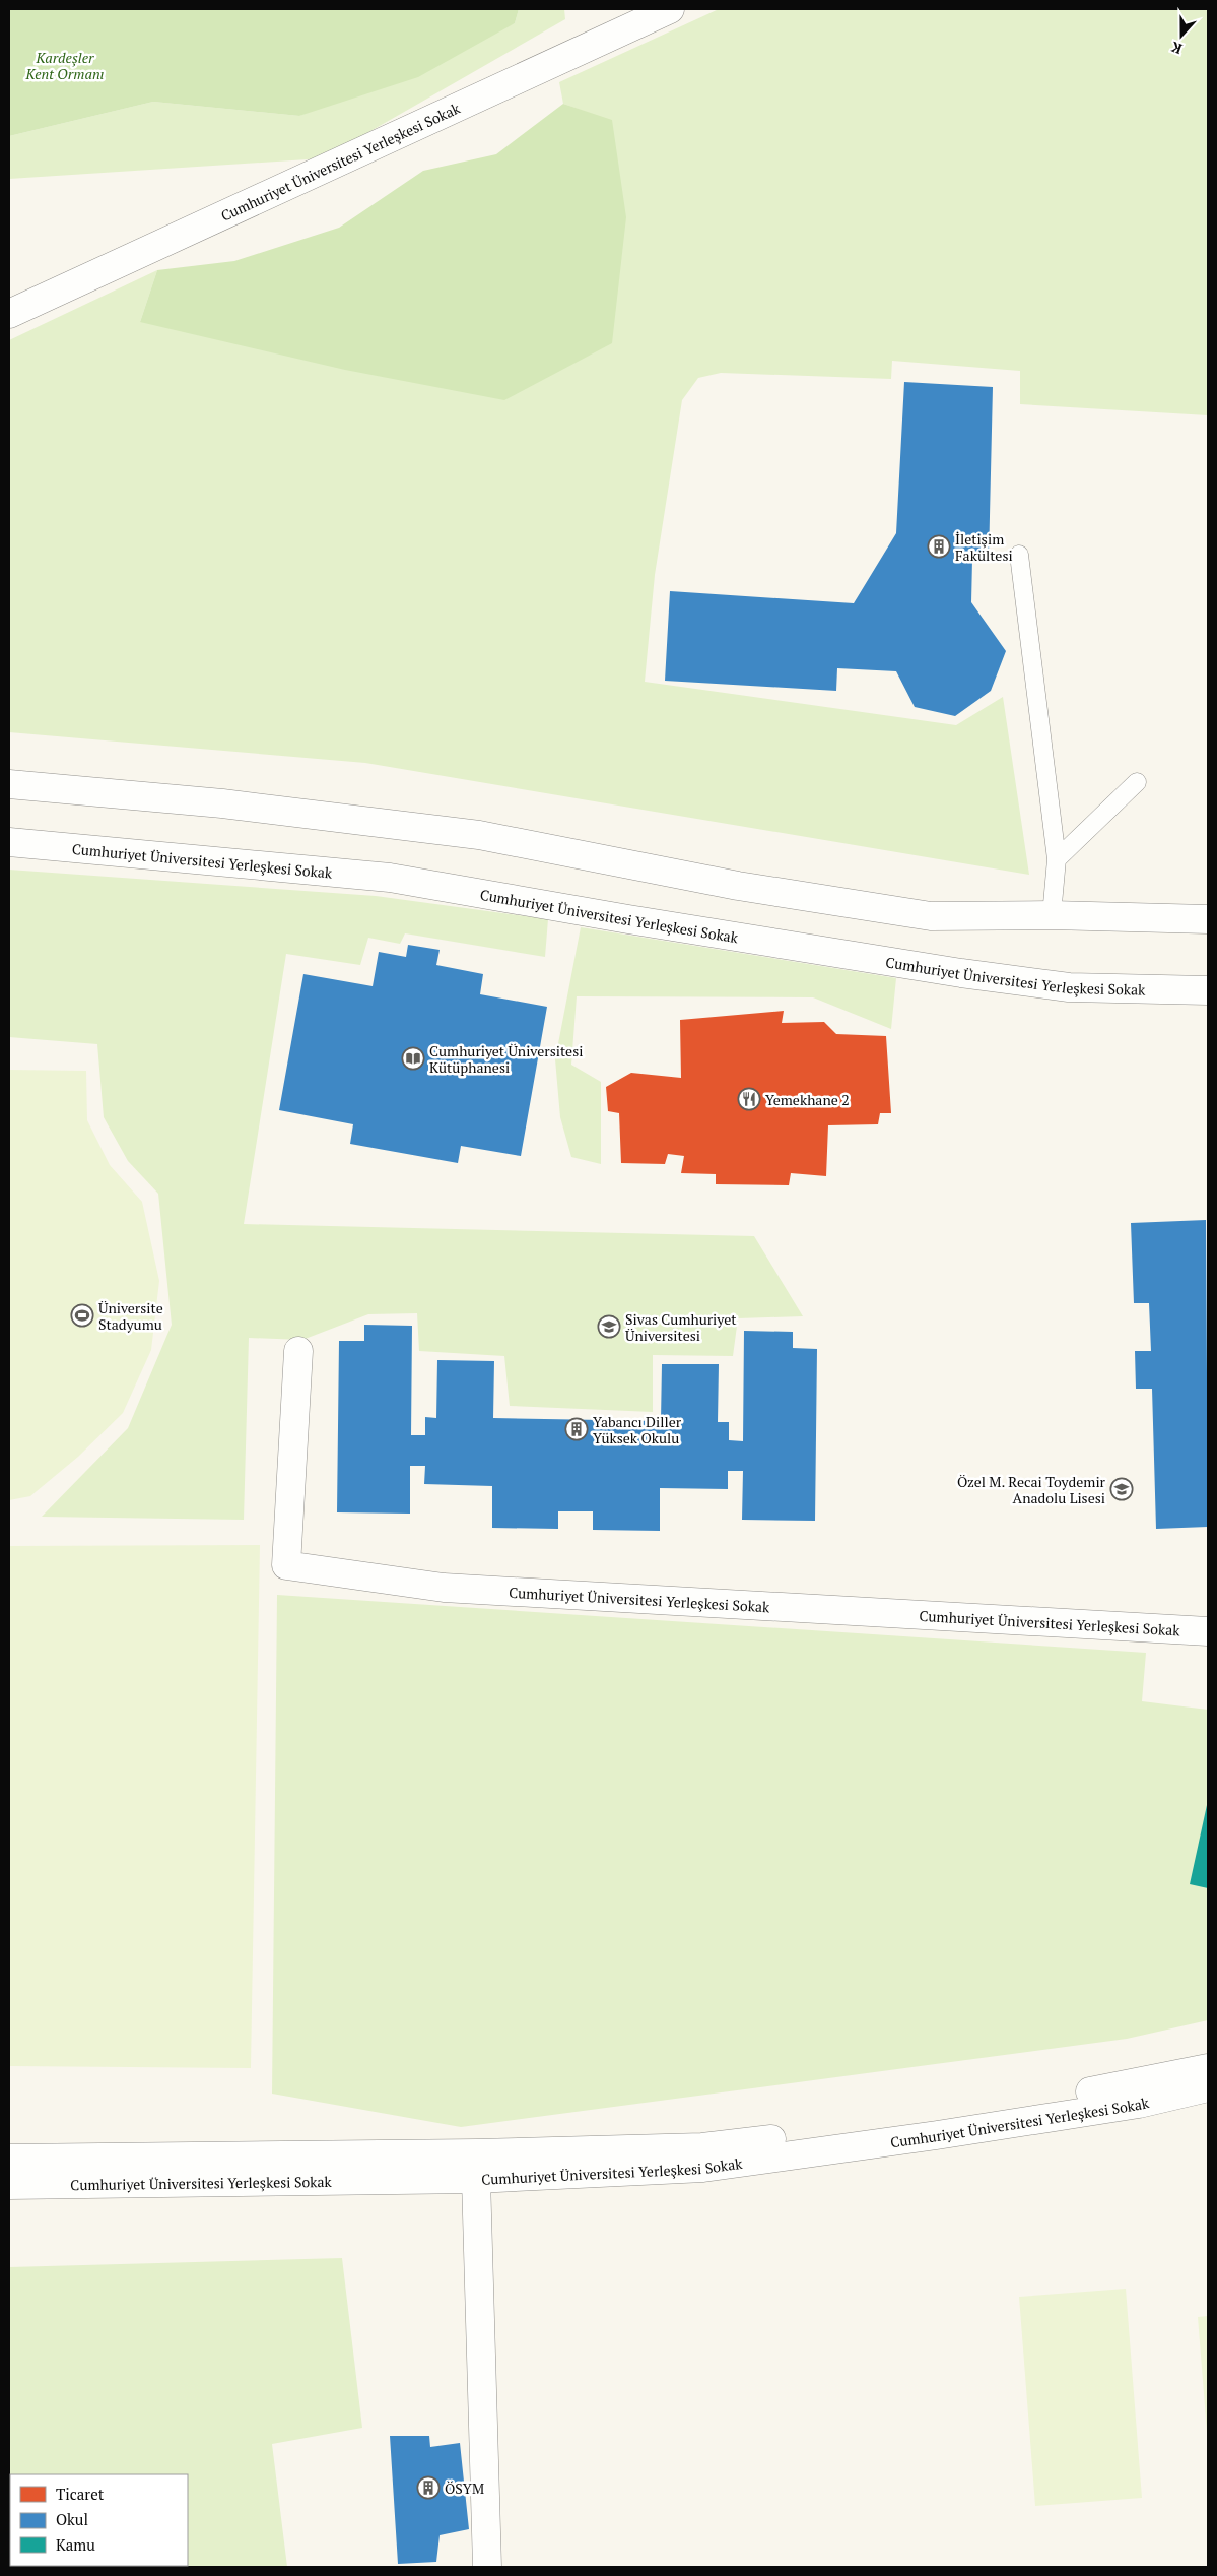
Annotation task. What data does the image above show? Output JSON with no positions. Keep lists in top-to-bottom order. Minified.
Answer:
{"streets":{"street":["Cumhuriyet Üniversitesi Yerleşkesi Sokak"]},"parks":["Kardeşler Kent Ormanı"],"places":{"building":["İletişim Fakültesi","Yabancı Diller Yüksek Okulu","ÖSYM"],"library":["Cumhuriyet Üniversitesi Kütüphanesi"],"restaurant":["Yemekhane 2"],"sports":["Üniversite Stadyumu"],"school or university":["Sivas Cumhuriyet Üniversitesi","Özel M. Recai Toydemir Anadolu Lisesi"]},"legend":["Ticaret","Okul","Kamu"],"north":"bottom"}
